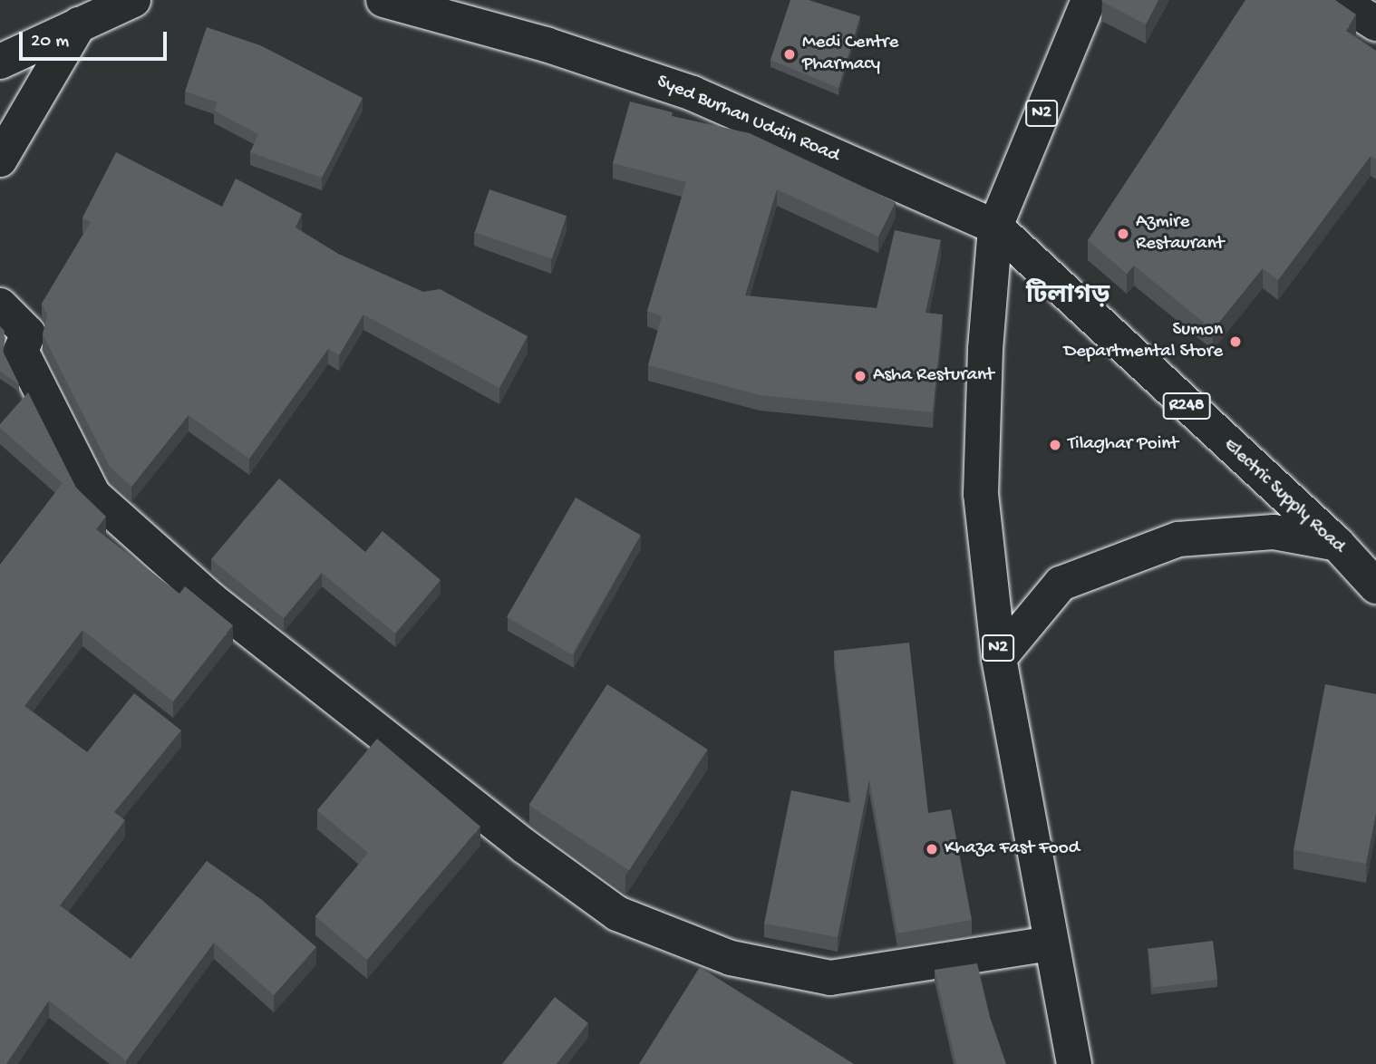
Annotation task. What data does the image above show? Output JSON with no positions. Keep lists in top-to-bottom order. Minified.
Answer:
{"streets":{"main road":["N2","Syed Burhan Uddin Road","R248","Electric Supply Road"]},"crossings":[["N2","Syed Burhan Uddin Road"],["N2","Electric Supply Road"],["Syed Burhan Uddin Road","Electric Supply Road"]],"districts":["টিলাগড়"],"places":["Medi Centre Pharmacy","Azmire Restaurant","Sumon Departmental Store","Asha Resturant","Tilaghar Point","Khaza Fast Food"],"scale_bar":"20 m"}
